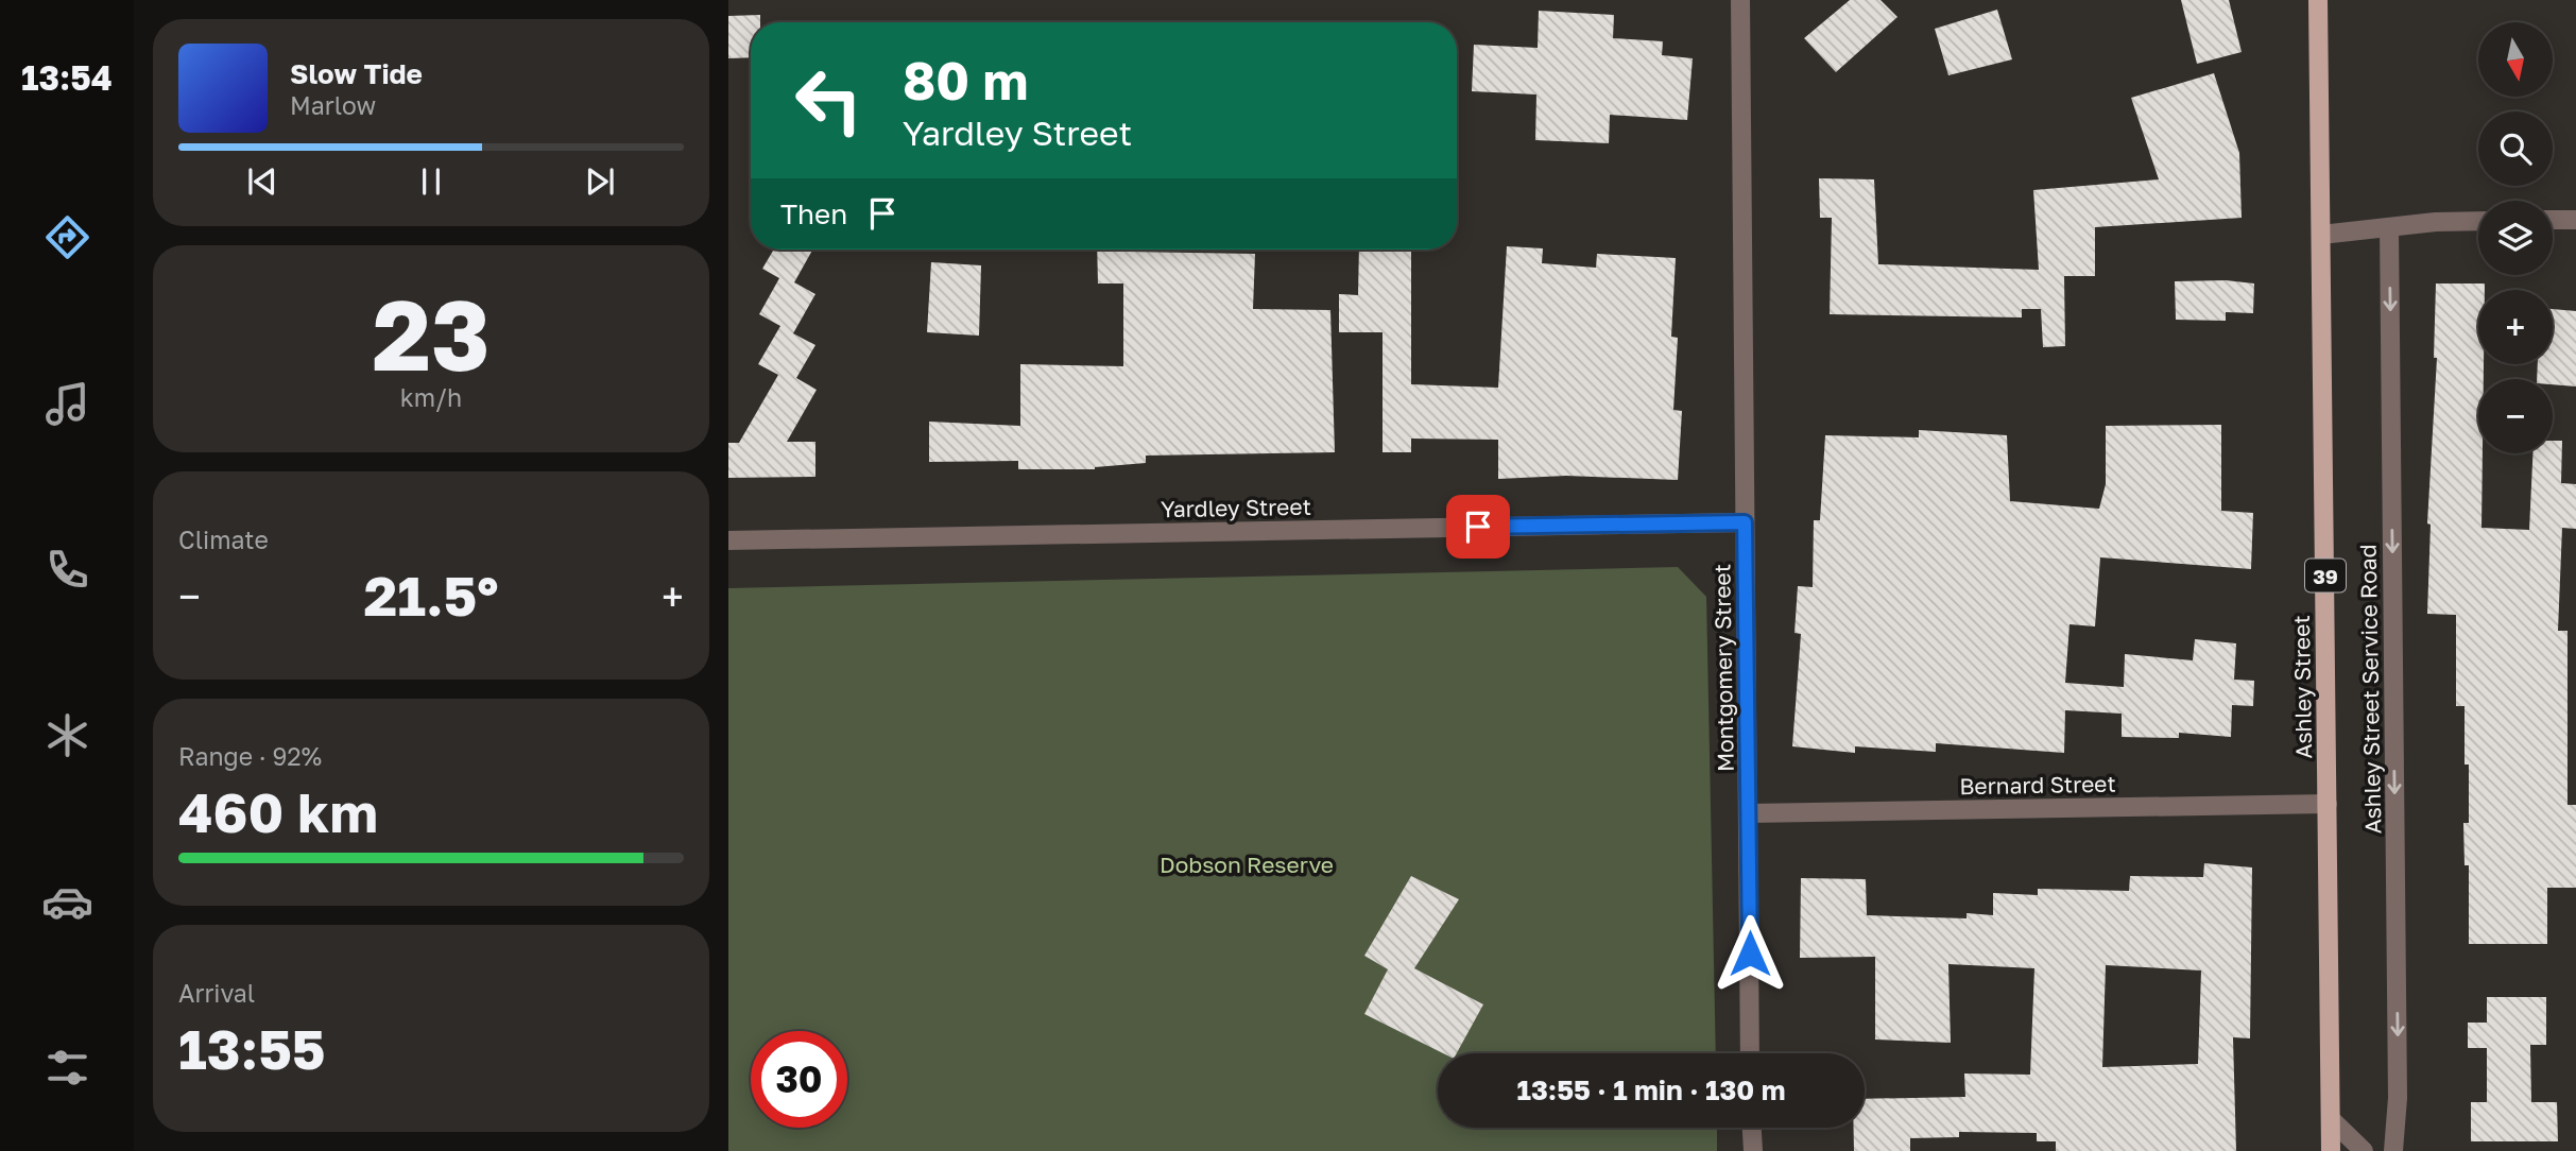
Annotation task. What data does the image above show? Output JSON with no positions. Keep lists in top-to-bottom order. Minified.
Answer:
{"streets":{"main road":["39","Ashley Street"],"street":["Yardley Street","Montgomery Street","Ashley Street Service Road","Bernard Street"]},"crossings":[["Yardley Street","Montgomery Street"],["Montgomery Street","Bernard Street"],["Ashley Street","Bernard Street"]],"one_way":["Ashley Street Service Road"],"parks":["Dobson Reserve"],"north":"bottom","page":{"tabs":"13:54","map_buttons":["+","−"],"turn":["80 m","Yardley Street"],"song":["Slow Tide","Marlow"],"then":"Then","tile":[["23","km/h"],"Climate",["Range · 92%","460 km"],["Arrival","13:55"]],"heat":["−","21.5°","+"],"limit":"30","trip":"13:55 · 1 min · 130 m"}}
